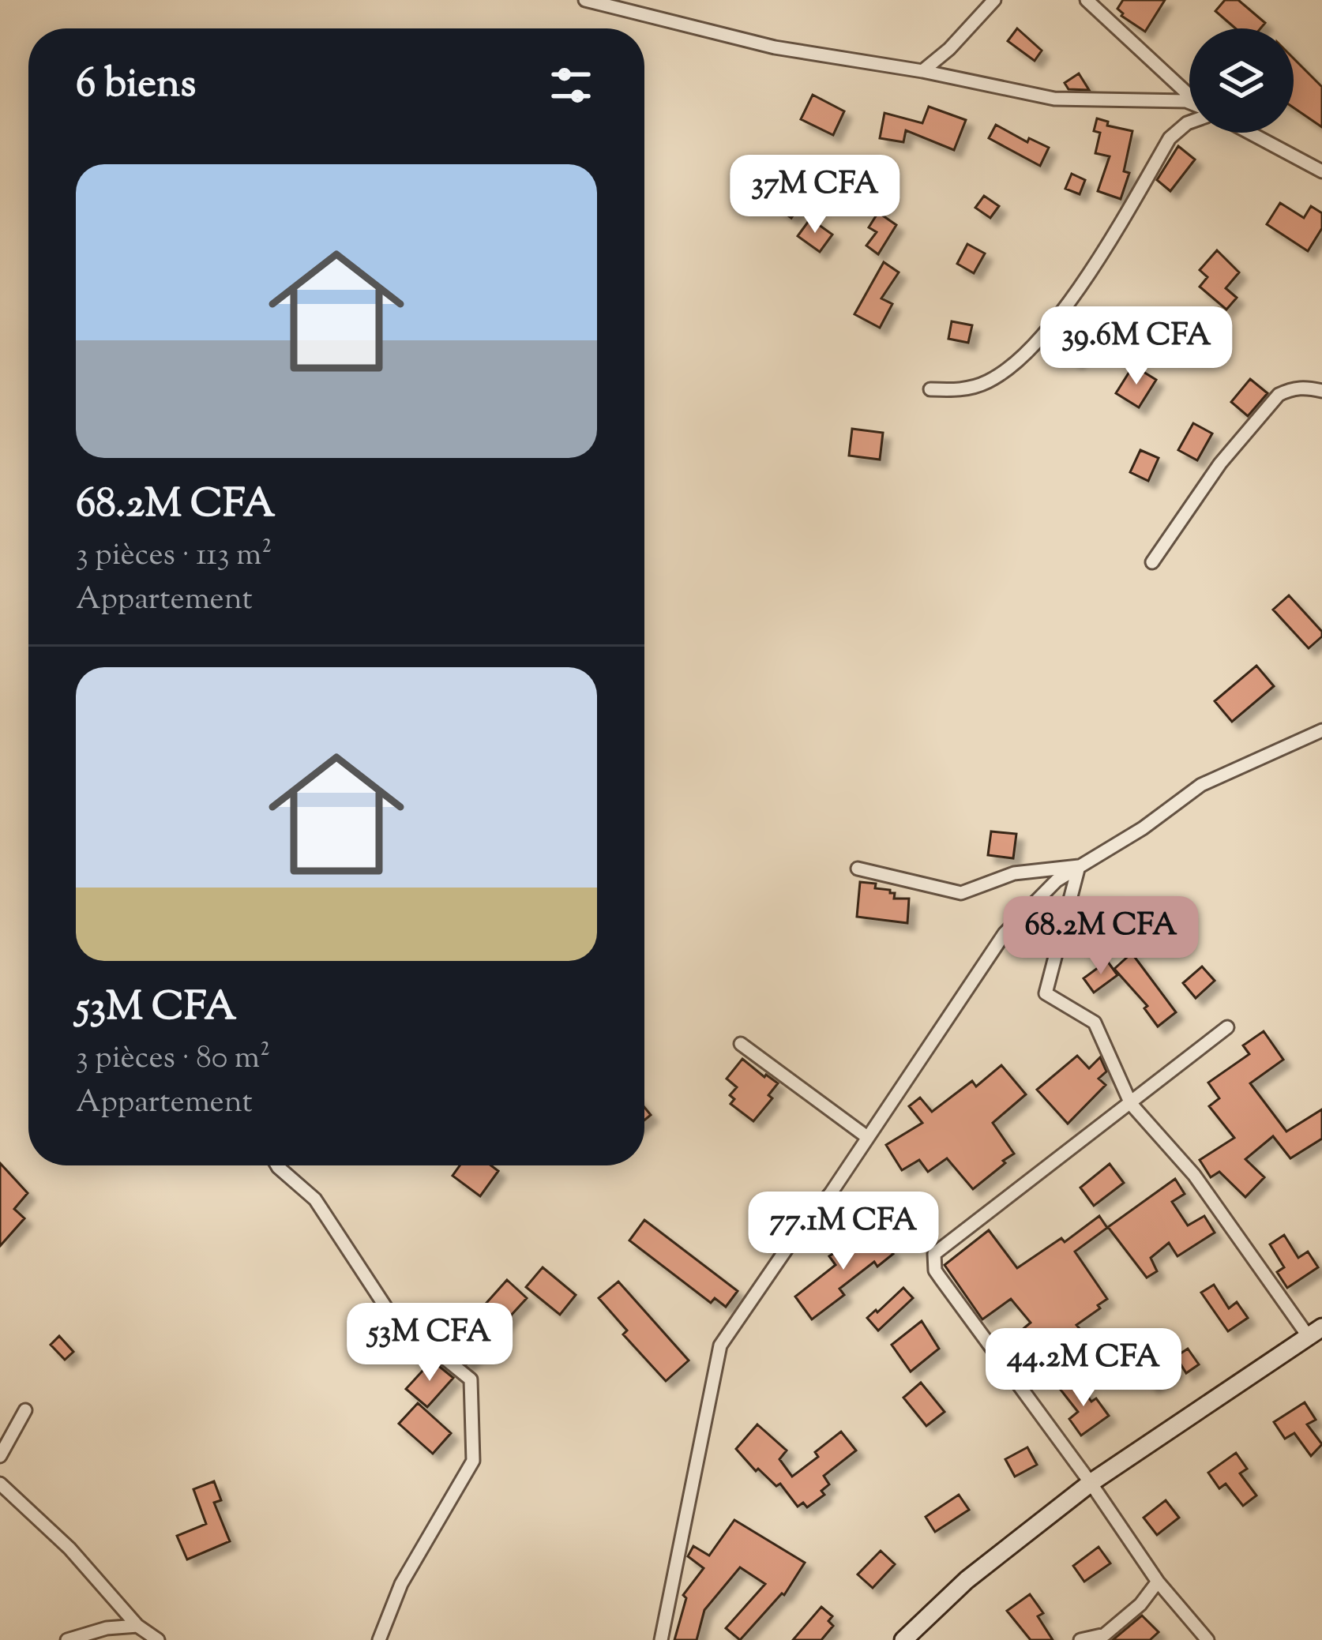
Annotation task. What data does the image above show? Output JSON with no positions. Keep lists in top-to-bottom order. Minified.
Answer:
{"page":{"heading":"6 biens","list":[{"name":"68.2M CFA","note":"3 pièces · 113 m² · Appartement"},{"name":"53M CFA","note":"3 pièces · 80 m² · Appartement"}],"price":["37M CFA","39.6M CFA","68.2M CFA","77.1M CFA","53M CFA","44.2M CFA"]}}
